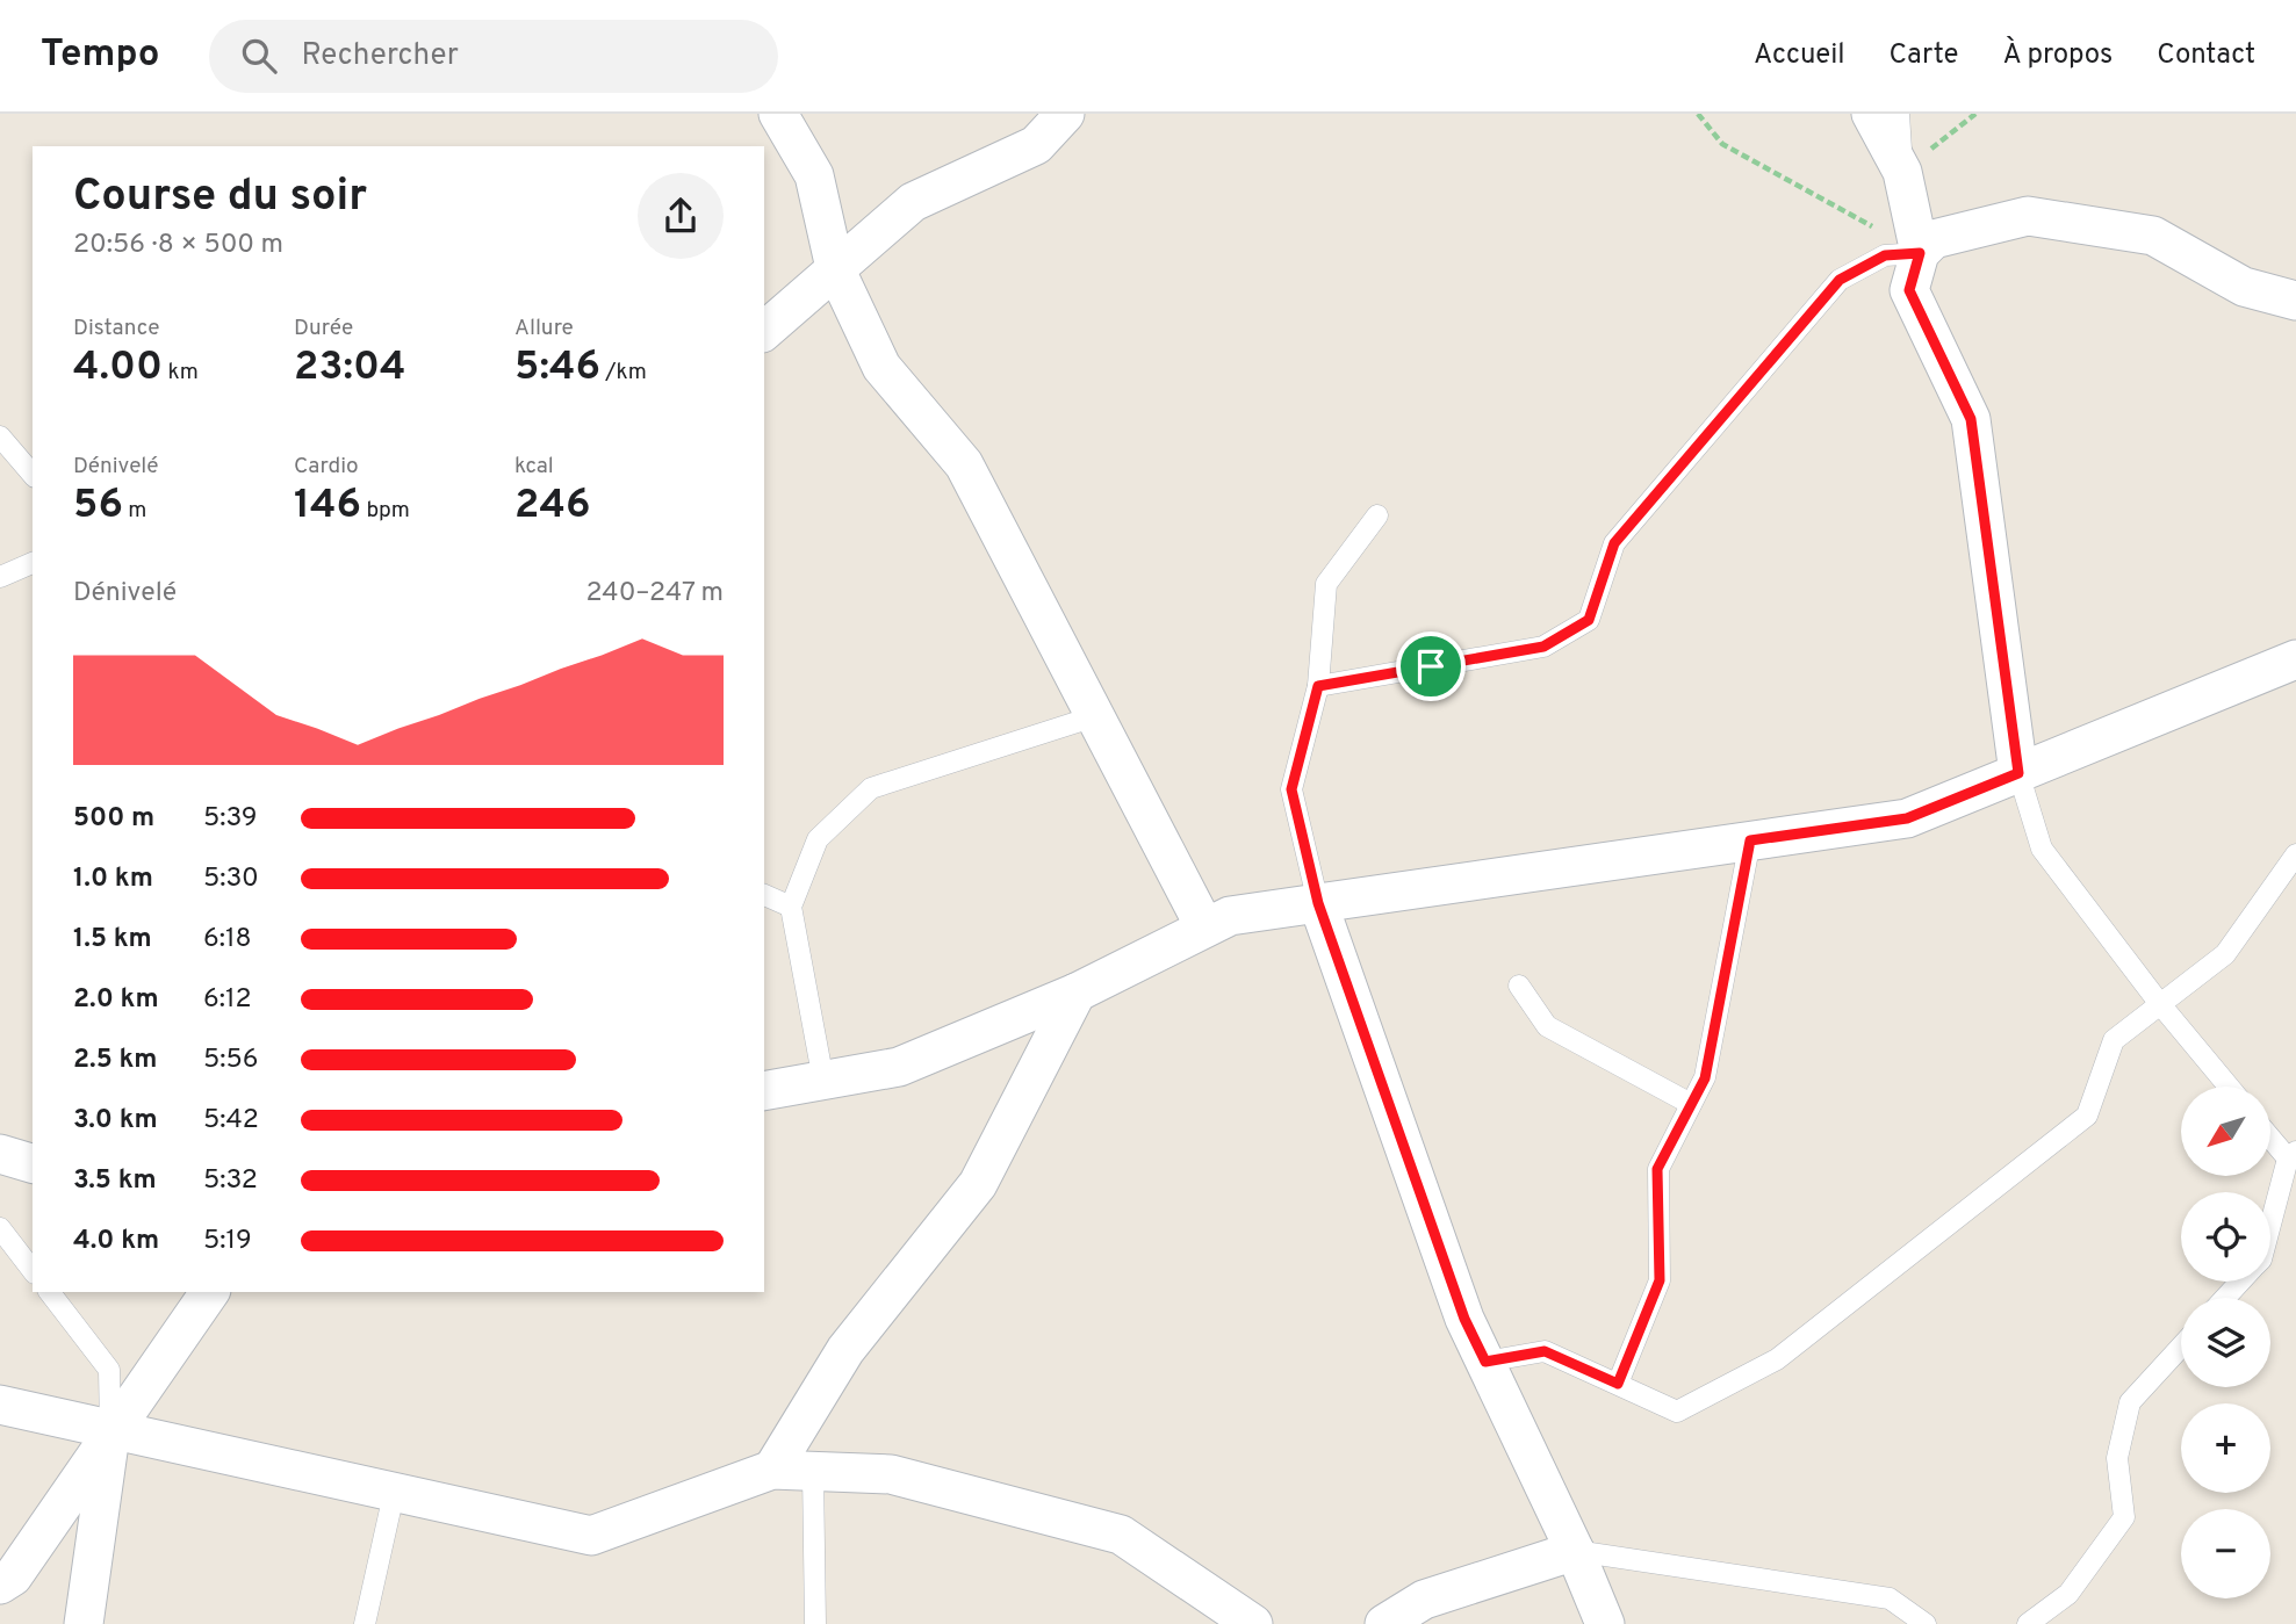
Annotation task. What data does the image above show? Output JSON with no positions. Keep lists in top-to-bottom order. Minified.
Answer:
{"north":"bottom left","page":{"header":"Tempo","search":"Rechercher","nav":["Accueil","Carte","À propos","Contact"],"heading":["Course du soir","20:56 · 8 × 500 m"],"stats":[["Distance","4.00 km"],["Durée","23:04"],["Allure","5:46 /km"],["Dénivelé","56 m"],["Cardio","146 bpm"],["kcal","246"]],"chart":["Dénivelé","240–247 m"],"list":[{"name":"500 m","note":"5:39"},{"name":"1.0 km","note":"5:30"},{"name":"1.5 km","note":"6:18"},{"name":"2.0 km","note":"6:12"},{"name":"2.5 km","note":"5:56"},{"name":"3.0 km","note":"5:42"},{"name":"3.5 km","note":"5:32"},{"name":"4.0 km","note":"5:19"}],"map_buttons":["+","−"]}}
